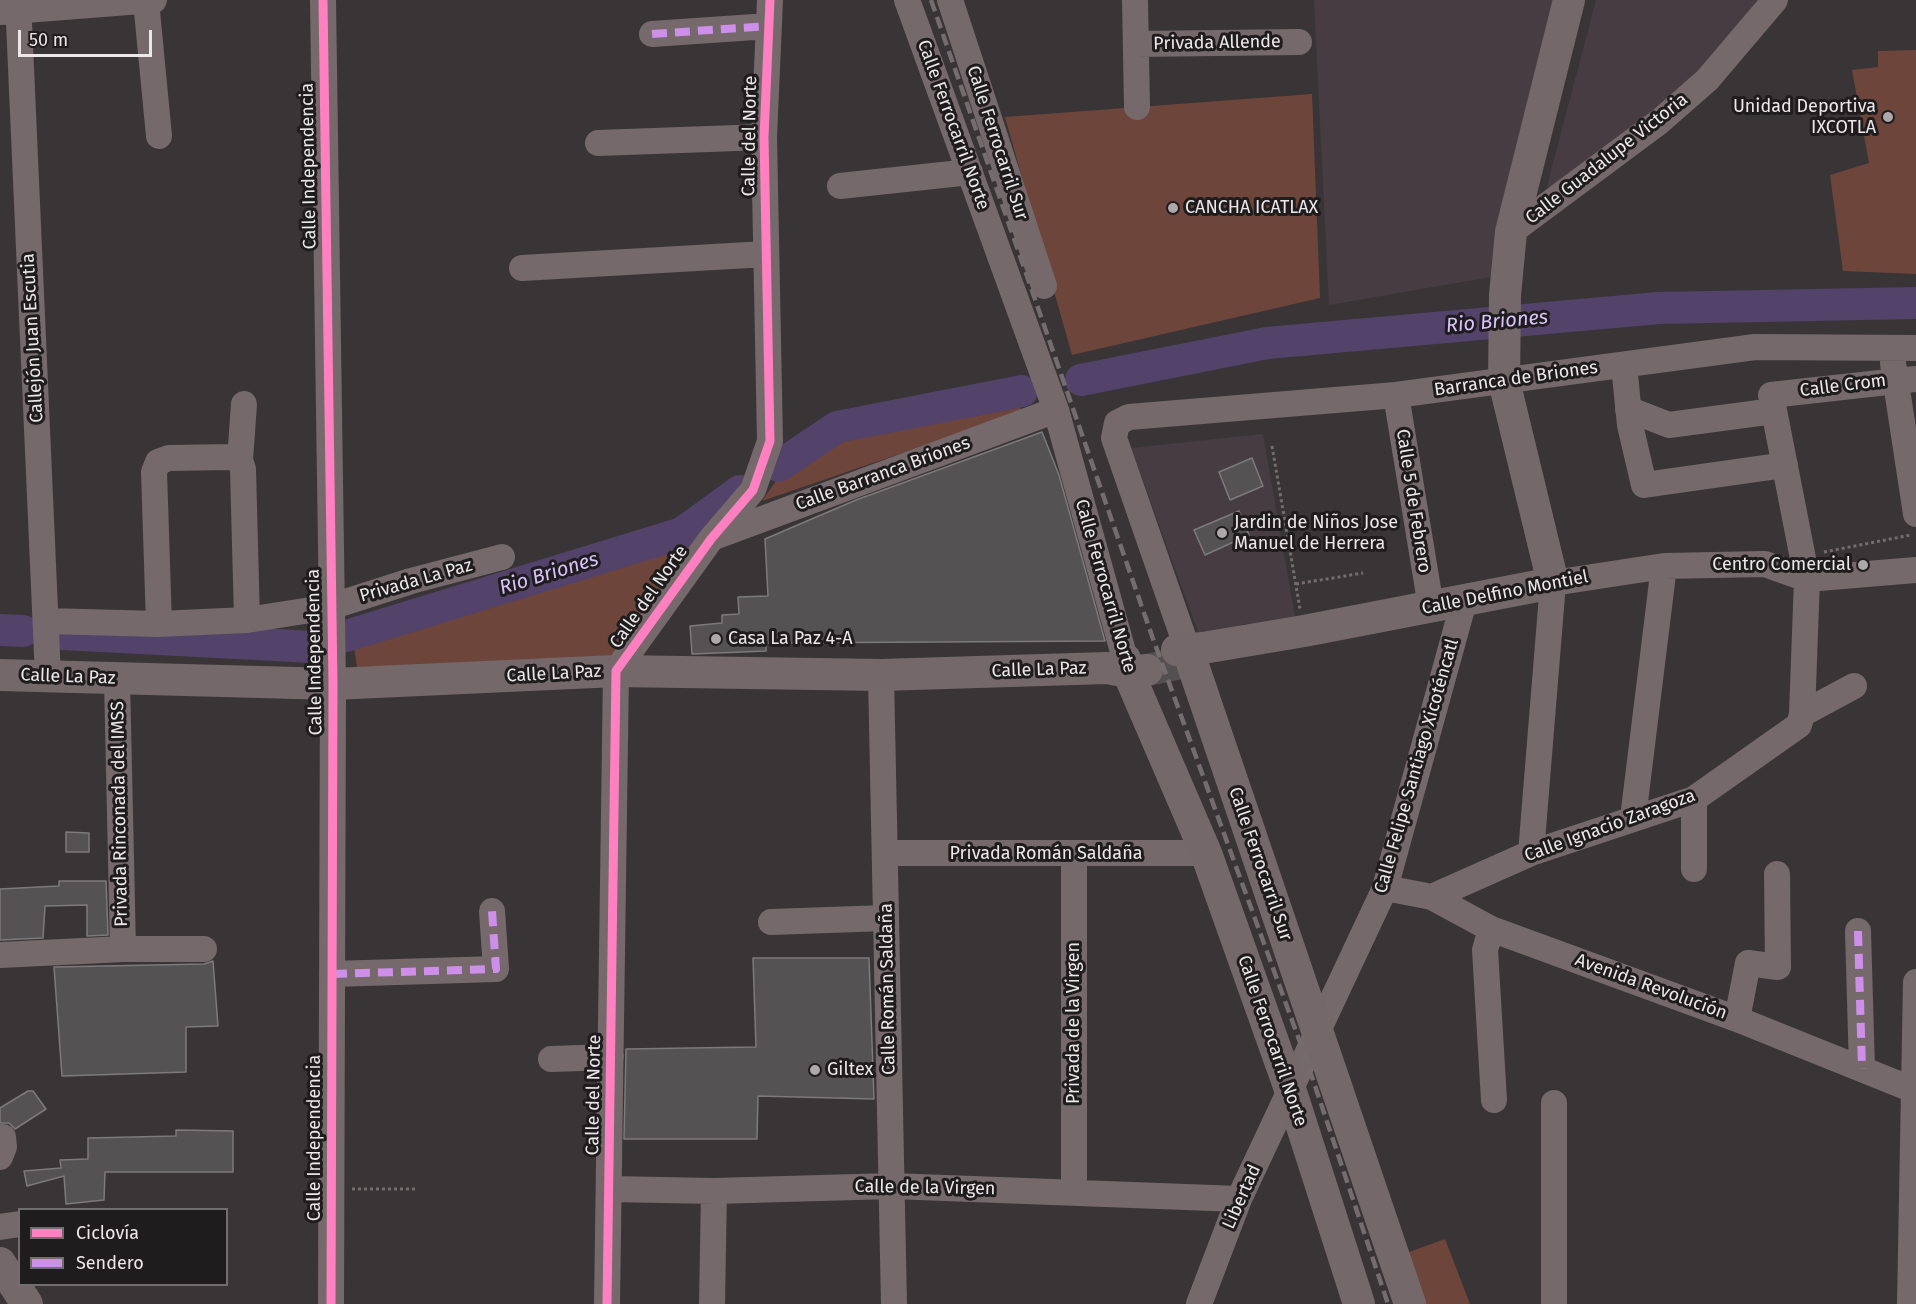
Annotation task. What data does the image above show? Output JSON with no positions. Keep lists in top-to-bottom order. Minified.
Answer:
{"streets":{"main road":["Calle Ferrocarril Norte","Calle Ferrocarril Sur","Calle Guadalupe Victoria","Calle Delfino Montiel","Calle La Paz"],"street":["Privada Allende","Calle del Norte","Calle Independencia","Callejón Juan Escutia","Barranca de Briones","Calle Crom","Calle Barranca Briones","Calle 5 de Febrero","Privada La Paz","Calle Felipe Santiago Xicoténcatl","Privada Rinconada del IMSS","Calle Ignacio Zaragoza","Privada Román Saldaña","Avenida Revolución","Calle Román Saldaña","Privada de la Virgen","Calle de la Virgen","Libertad"]},"crossings":[["Calle Ferrocarril Norte","Calle Barranca Briones"],["Calle Ferrocarril Norte","Calle La Paz"],["Calle Ferrocarril Norte","Calle Felipe Santiago Xicoténcatl"],["Calle Ferrocarril Norte","Privada Román Saldaña"],["Calle Ferrocarril Norte","Libertad"],["Calle del Norte","Calle Barranca Briones"],["Calle del Norte","Calle La Paz"],["Calle del Norte","Calle de la Virgen"],["Calle Ferrocarril Sur","Barranca de Briones"],["Calle Ferrocarril Sur","Calle Delfino Montiel"],["Calle Ferrocarril Sur","Calle Felipe Santiago Xicoténcatl"],["Calle Guadalupe Victoria","Barranca de Briones"],["Calle Guadalupe Victoria","Calle Delfino Montiel"],["Calle Independencia","Privada La Paz"],["Calle Independencia","Calle La Paz"],["Callejón Juan Escutia","Calle La Paz"],["Barranca de Briones","Calle 5 de Febrero"],["Calle 5 de Febrero","Calle Delfino Montiel"],["Calle Delfino Montiel","Calle Felipe Santiago Xicoténcatl"],["Calle La Paz","Privada Rinconada del IMSS"],["Calle La Paz","Calle Román Saldaña"],["Calle Felipe Santiago Xicoténcatl","Avenida Revolución"],["Calle Felipe Santiago Xicoténcatl","Libertad"],["Calle Ignacio Zaragoza","Avenida Revolución"],["Privada Román Saldaña","Calle Román Saldaña"],["Privada Román Saldaña","Privada de la Virgen"],["Calle Román Saldaña","Calle de la Virgen"],["Privada de la Virgen","Calle de la Virgen"],["Calle de la Virgen","Libertad"]],"water":["Rio Briones"],"places":["Unidad Deportiva IXCOTLA","CANCHA ICATLAX","Jardin de Niños Jose Manuel de Herrera","Centro Comercial","Casa La Paz 4-A","Giltex"],"legend":["Ciclovía","Sendero"],"scale_bar":"50 m"}
